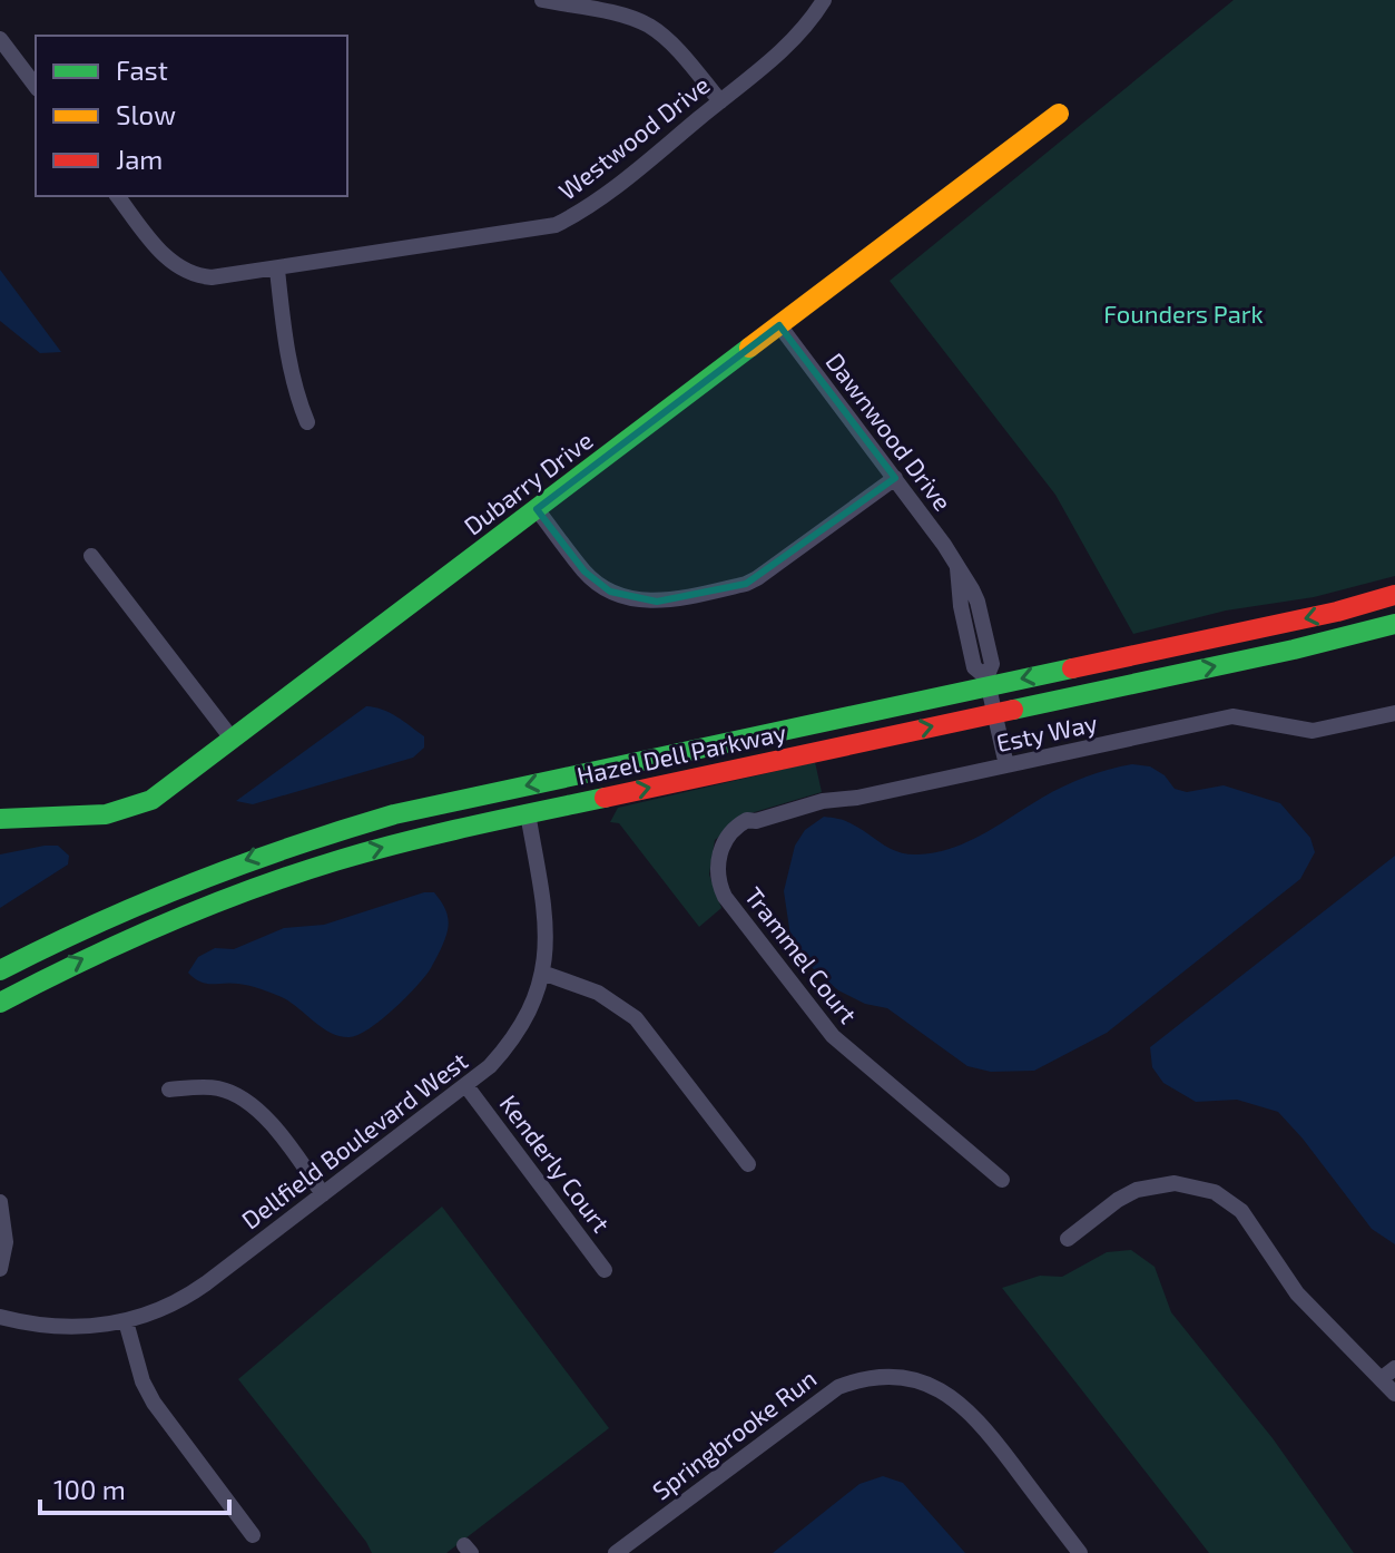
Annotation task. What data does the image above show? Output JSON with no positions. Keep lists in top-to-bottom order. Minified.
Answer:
{"streets":{"main road":["Dubarry Drive","Hazel Dell Parkway"],"street":["Westwood Drive","Dawnwood Drive","Esty Way","Trammel Court","Dellfield Boulevard West","Kenderly Court","Springbrooke Run"]},"crossings":[["Dawnwood Drive","Dubarry Drive"],["Dawnwood Drive","Esty Way"],["Dawnwood Drive","Hazel Dell Parkway"],["Esty Way","Trammel Court"],["Hazel Dell Parkway","Dellfield Boulevard West"],["Dellfield Boulevard West","Kenderly Court"]],"parks":["Founders Park"],"legend":["Fast","Slow","Jam"],"scale_bar":"100 m"}
